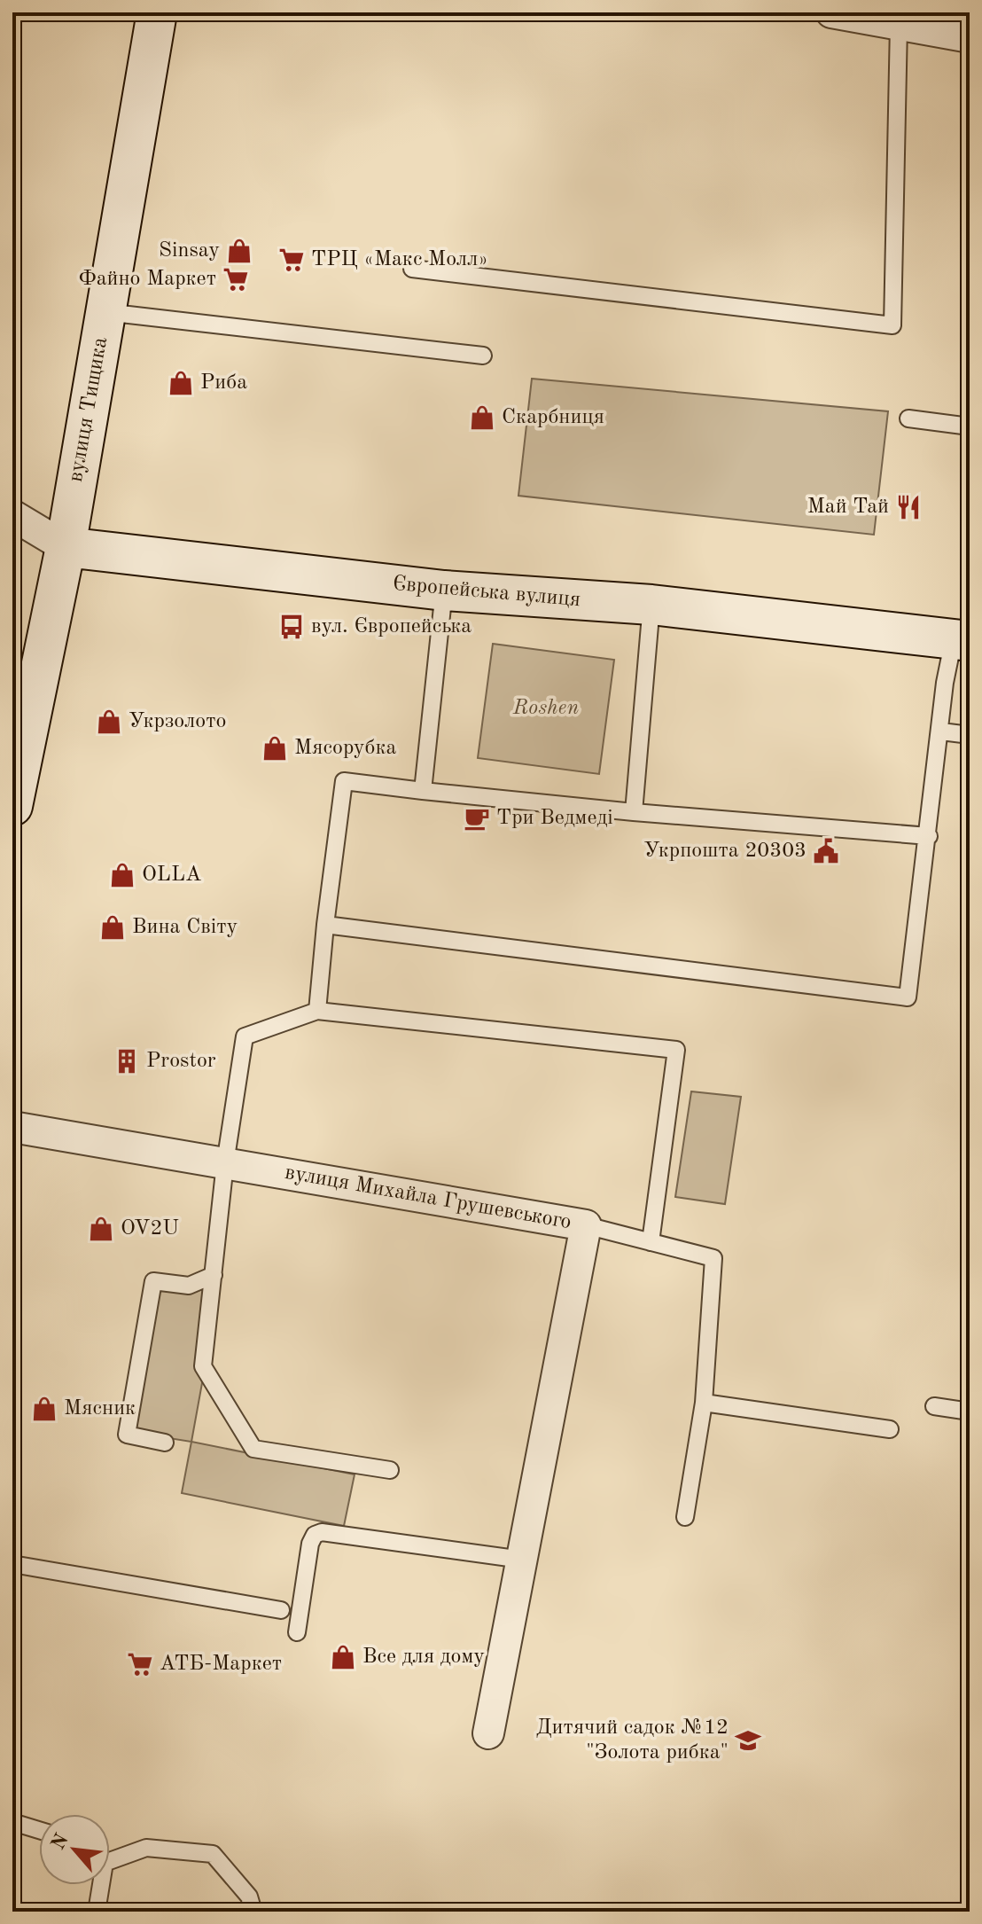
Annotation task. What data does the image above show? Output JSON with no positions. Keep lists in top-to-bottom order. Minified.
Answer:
{"streets":{"main road":["вулиця Тищика","Європейська вулиця"],"street":["вулиця Михайла Грушевського"]},"crossings":[["вулиця Тищика","Європейська вулиця"]],"parks":["Roshen"],"places":{"shop":["Sinsay","Риба","Скарбниця","Укрзолото","Мясорубка","OLLA","Вина Світу","OV2U","Мясник","Все для дому"],"supermarket":["ТРЦ «Макс Молл»","Файно Маркет","АТБ-Маркет"],"restaurant":["Май Тай"],"bus stop":["вул. Європейська"],"cafe":["Три Ведмеді"],"public building":["Укрпошта 20303"],"building":["Prostor"],"school or university":["Дитячий садок №12 \"Золота рибка\""]},"north":"top left"}
